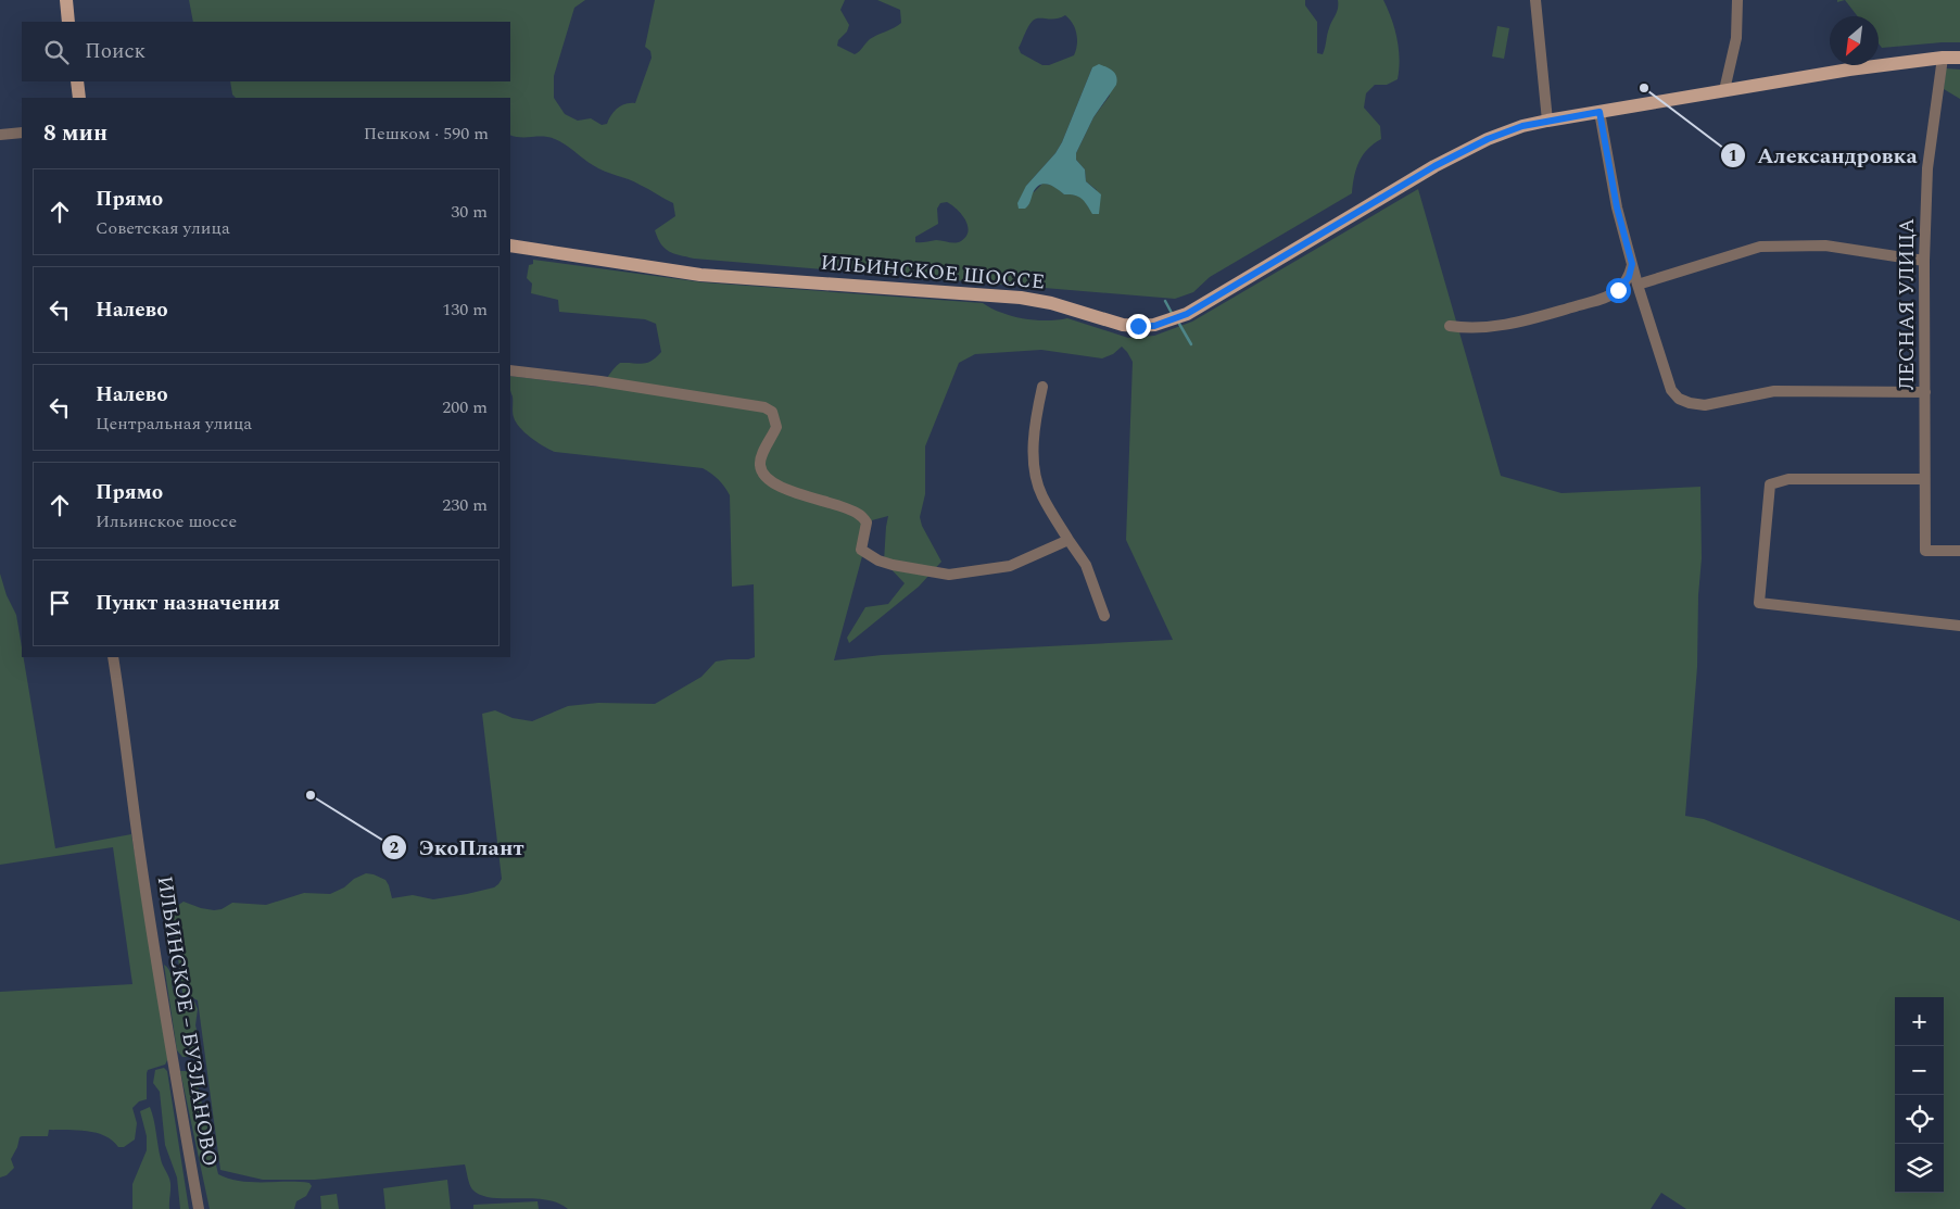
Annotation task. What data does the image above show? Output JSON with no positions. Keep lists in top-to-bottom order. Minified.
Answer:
{"streets":{"main road":["ИЛЬИНСКОЕ ШОССЕ"],"street":["ЛЕСНАЯ УЛИЦА","ИЛЬИНСКОЕ – БУЗЛАНОВО"]},"crossings":[["ИЛЬИНСКОЕ ШОССЕ","ЛЕСНАЯ УЛИЦА"]],"places":["Александровка","ЭкоПлант"],"north":"bottom left","page":{"search":"Поиск","heading":["8 мин","Пешком · 590 m"],"list":[["Прямо","Советская улица","30 m"],["Налево","130 m"],["Налево","Центральная улица","200 m"],["Прямо","Ильинское шоссе","230 m"],"Пункт назначения"],"map_buttons":["+","−"]}}
